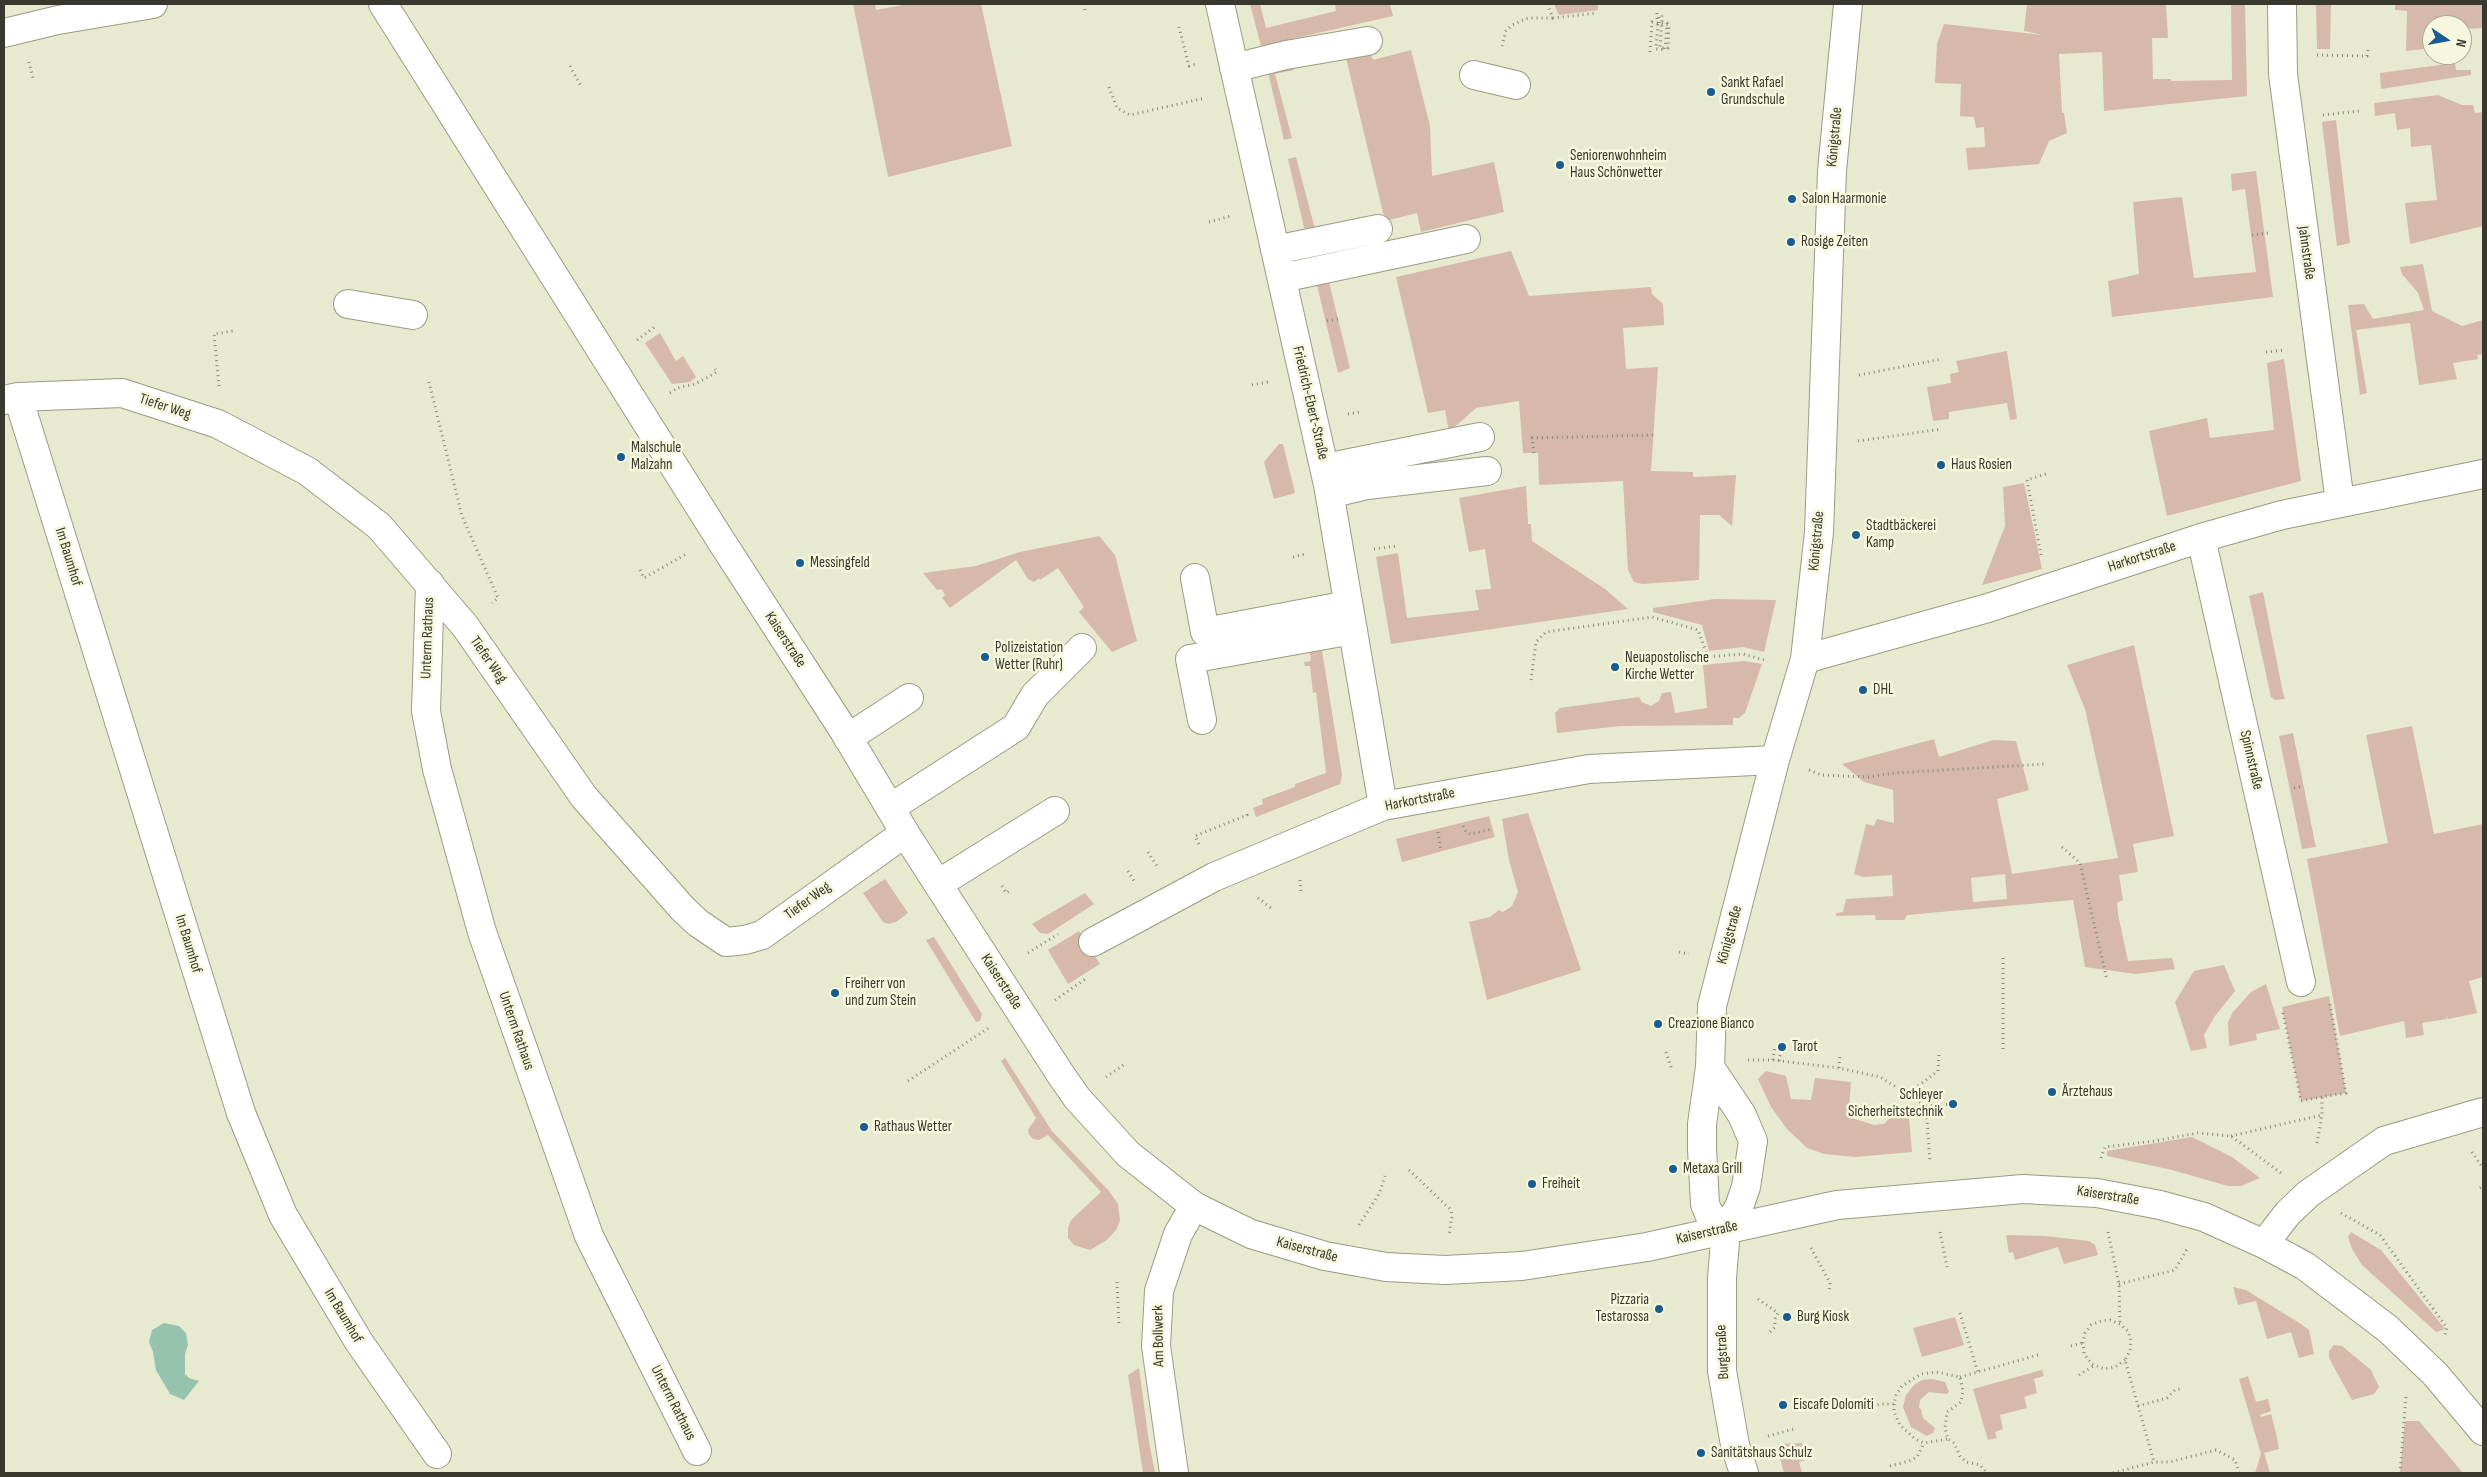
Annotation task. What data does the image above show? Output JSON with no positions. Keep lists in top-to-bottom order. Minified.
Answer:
{"streets":{"street":["Königstraße","Jahnstraße","Friedrich-Ebert-Straße","Tiefer Weg","Im Baumhof","Harkortstraße","Unterm Rathaus","Kaiserstraße","Spinnstraße","Am Bollwerk","Burgstraße"]},"crossings":[["Königstraße","Harkortstraße"],["Königstraße","Kaiserstraße"],["Königstraße","Burgstraße"],["Jahnstraße","Harkortstraße"],["Friedrich-Ebert-Straße","Harkortstraße"],["Tiefer Weg","Im Baumhof"],["Tiefer Weg","Unterm Rathaus"],["Tiefer Weg","Kaiserstraße"],["Harkortstraße","Spinnstraße"],["Kaiserstraße","Am Bollwerk"],["Kaiserstraße","Burgstraße"]],"places":["Sankt Rafael Grundschule","Seniorenwohnheim Haus Schönwetter","Salon Haarmonie","Rosige Zeiten","Malschule Malzahn","Haus Rosien","Stadtbäckerei Kamp","Messingfeld","Polizeistation Wetter (Ruhr)","Neuapostolische Kirche Wetter","DHL","Freiherr von und zum Stein","Creazione Bianco","Tarot","Ärztehaus","Schleyer Sicherheitstechnik","Rathaus Wetter","Metaxa Grill","Freiheit","Pizzaria Testarossa","Burg Kiosk","Eiscafe Dolomiti","Sanitätshaus Schulz"],"north":"right"}
